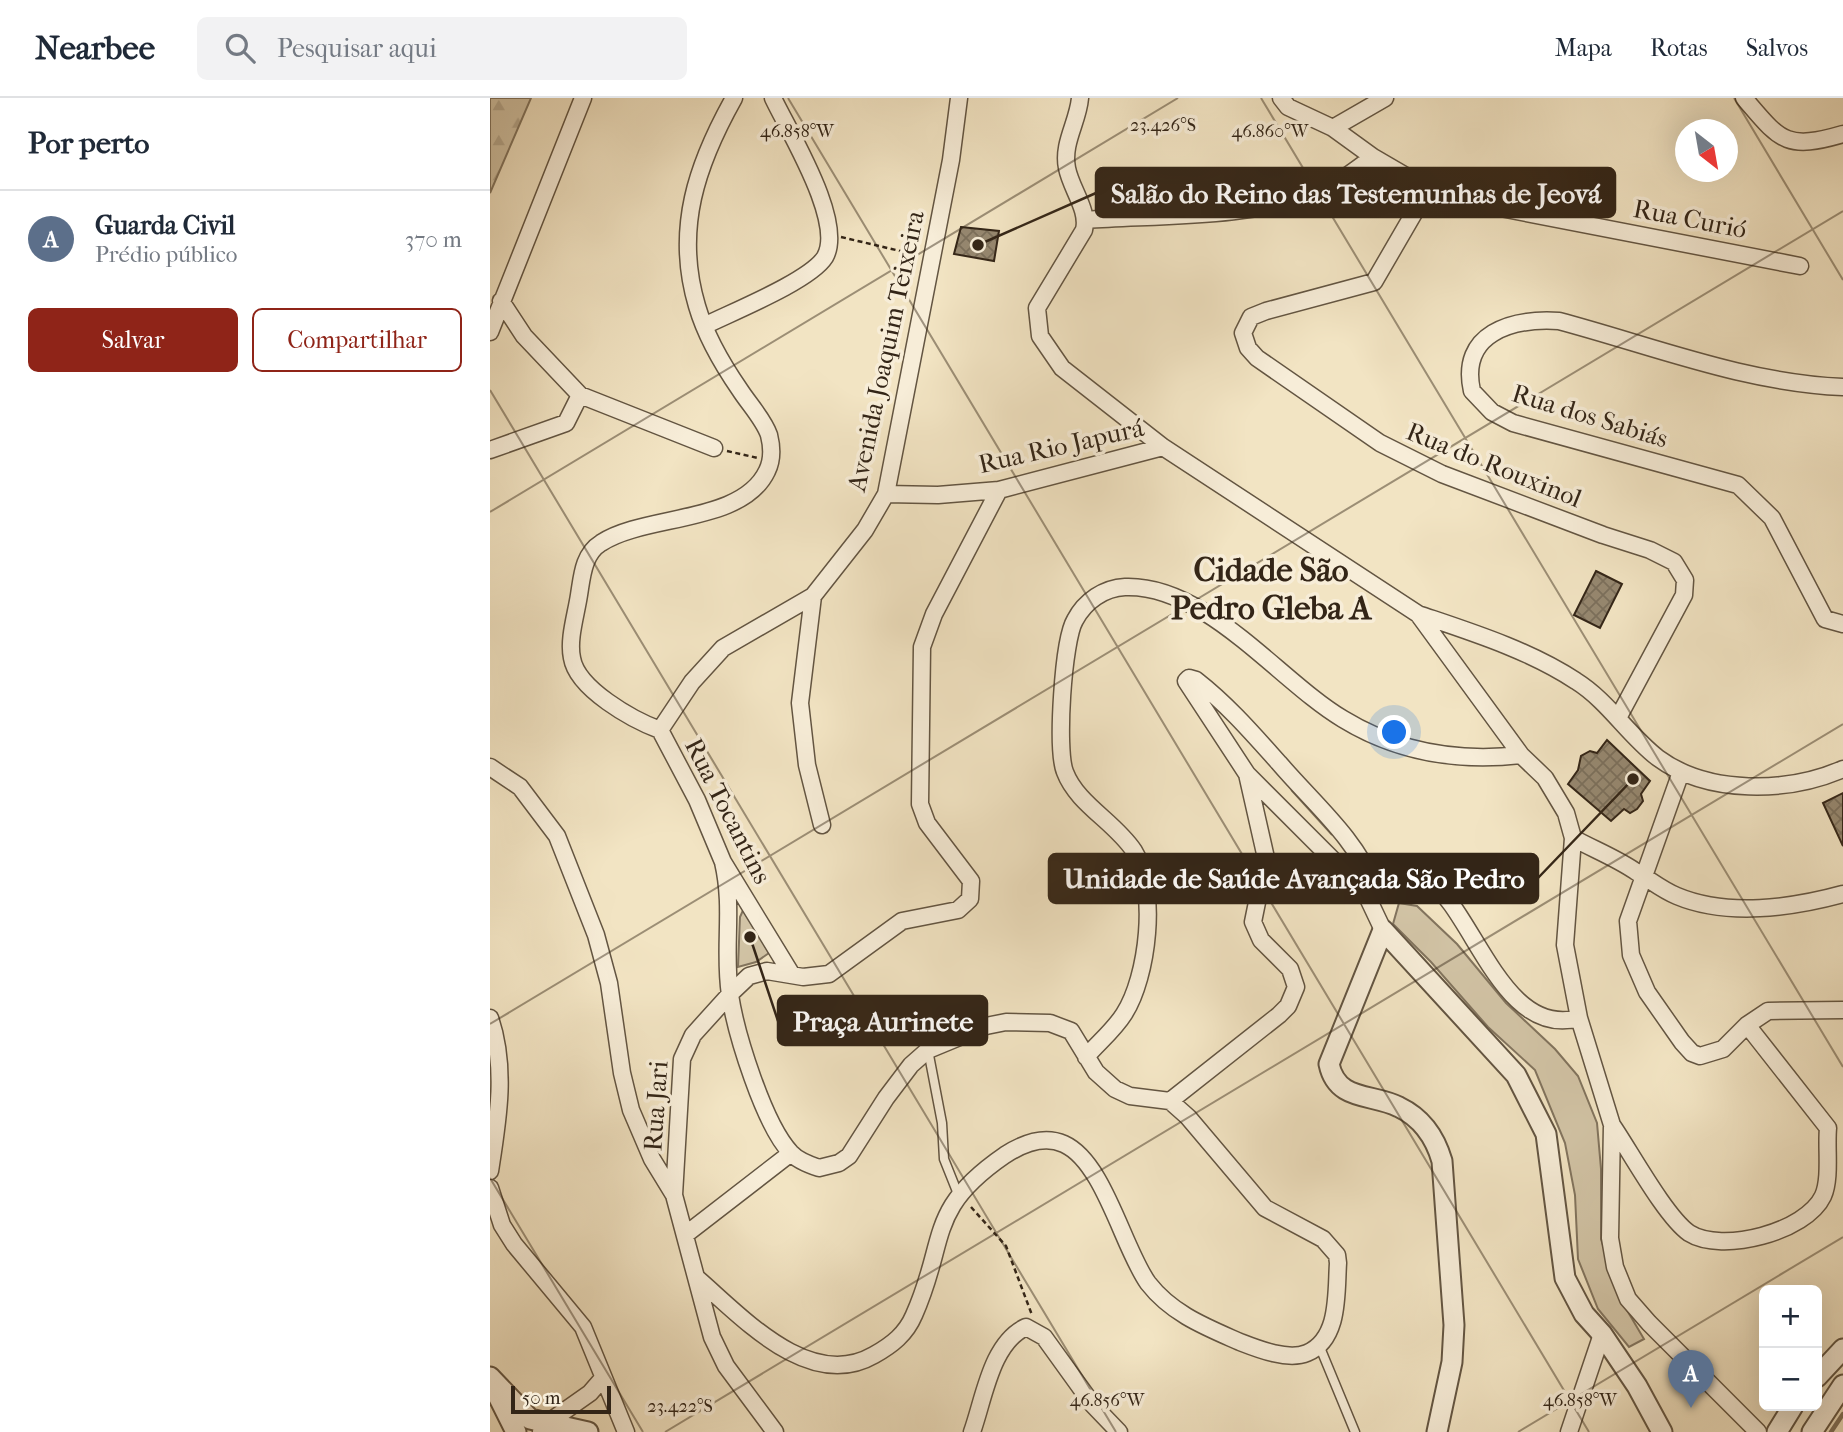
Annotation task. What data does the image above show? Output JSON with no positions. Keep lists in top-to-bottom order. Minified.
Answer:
{"streets":{"street":["Rua Curió","Avenida Joaquim Teixeira","Rua dos Sabiás","Rua Rio Japurá","Rua do Rouxinol","Rua Tocantins","Rua Jari"]},"crossings":[["Rua Curió","Rua do Rouxinol"],["Avenida Joaquim Teixeira","Rua Rio Japurá"],["Avenida Joaquim Teixeira","Rua Tocantins"],["Rua Rio Japurá","Rua Jari"],["Rua Tocantins","Rua Jari"]],"districts":["Cidade São Pedro Gleba A"],"places":["Salão do Reino das Testemunhas de Jeová","Unidade de Saúde Avançada São Pedro","Praça Aurinete"],"scale_bar":"50 m","north":"bottom right","page":{"header":"Nearbee","search":"Pesquisar aqui","nav":["Mapa","Rotas","Salvos"],"heading":"Por perto","list":[{"mark":"A","name":"Guarda Civil","note":"Prédio público","value":"370 m"}],"buttons":["Salvar","Compartilhar"],"map_buttons":["+","−"],"pins":"A","scale":"50 m"},"coordinates":["23.426°S","46.858°W","46.860°W","46.856°W","23.422°S"]}
